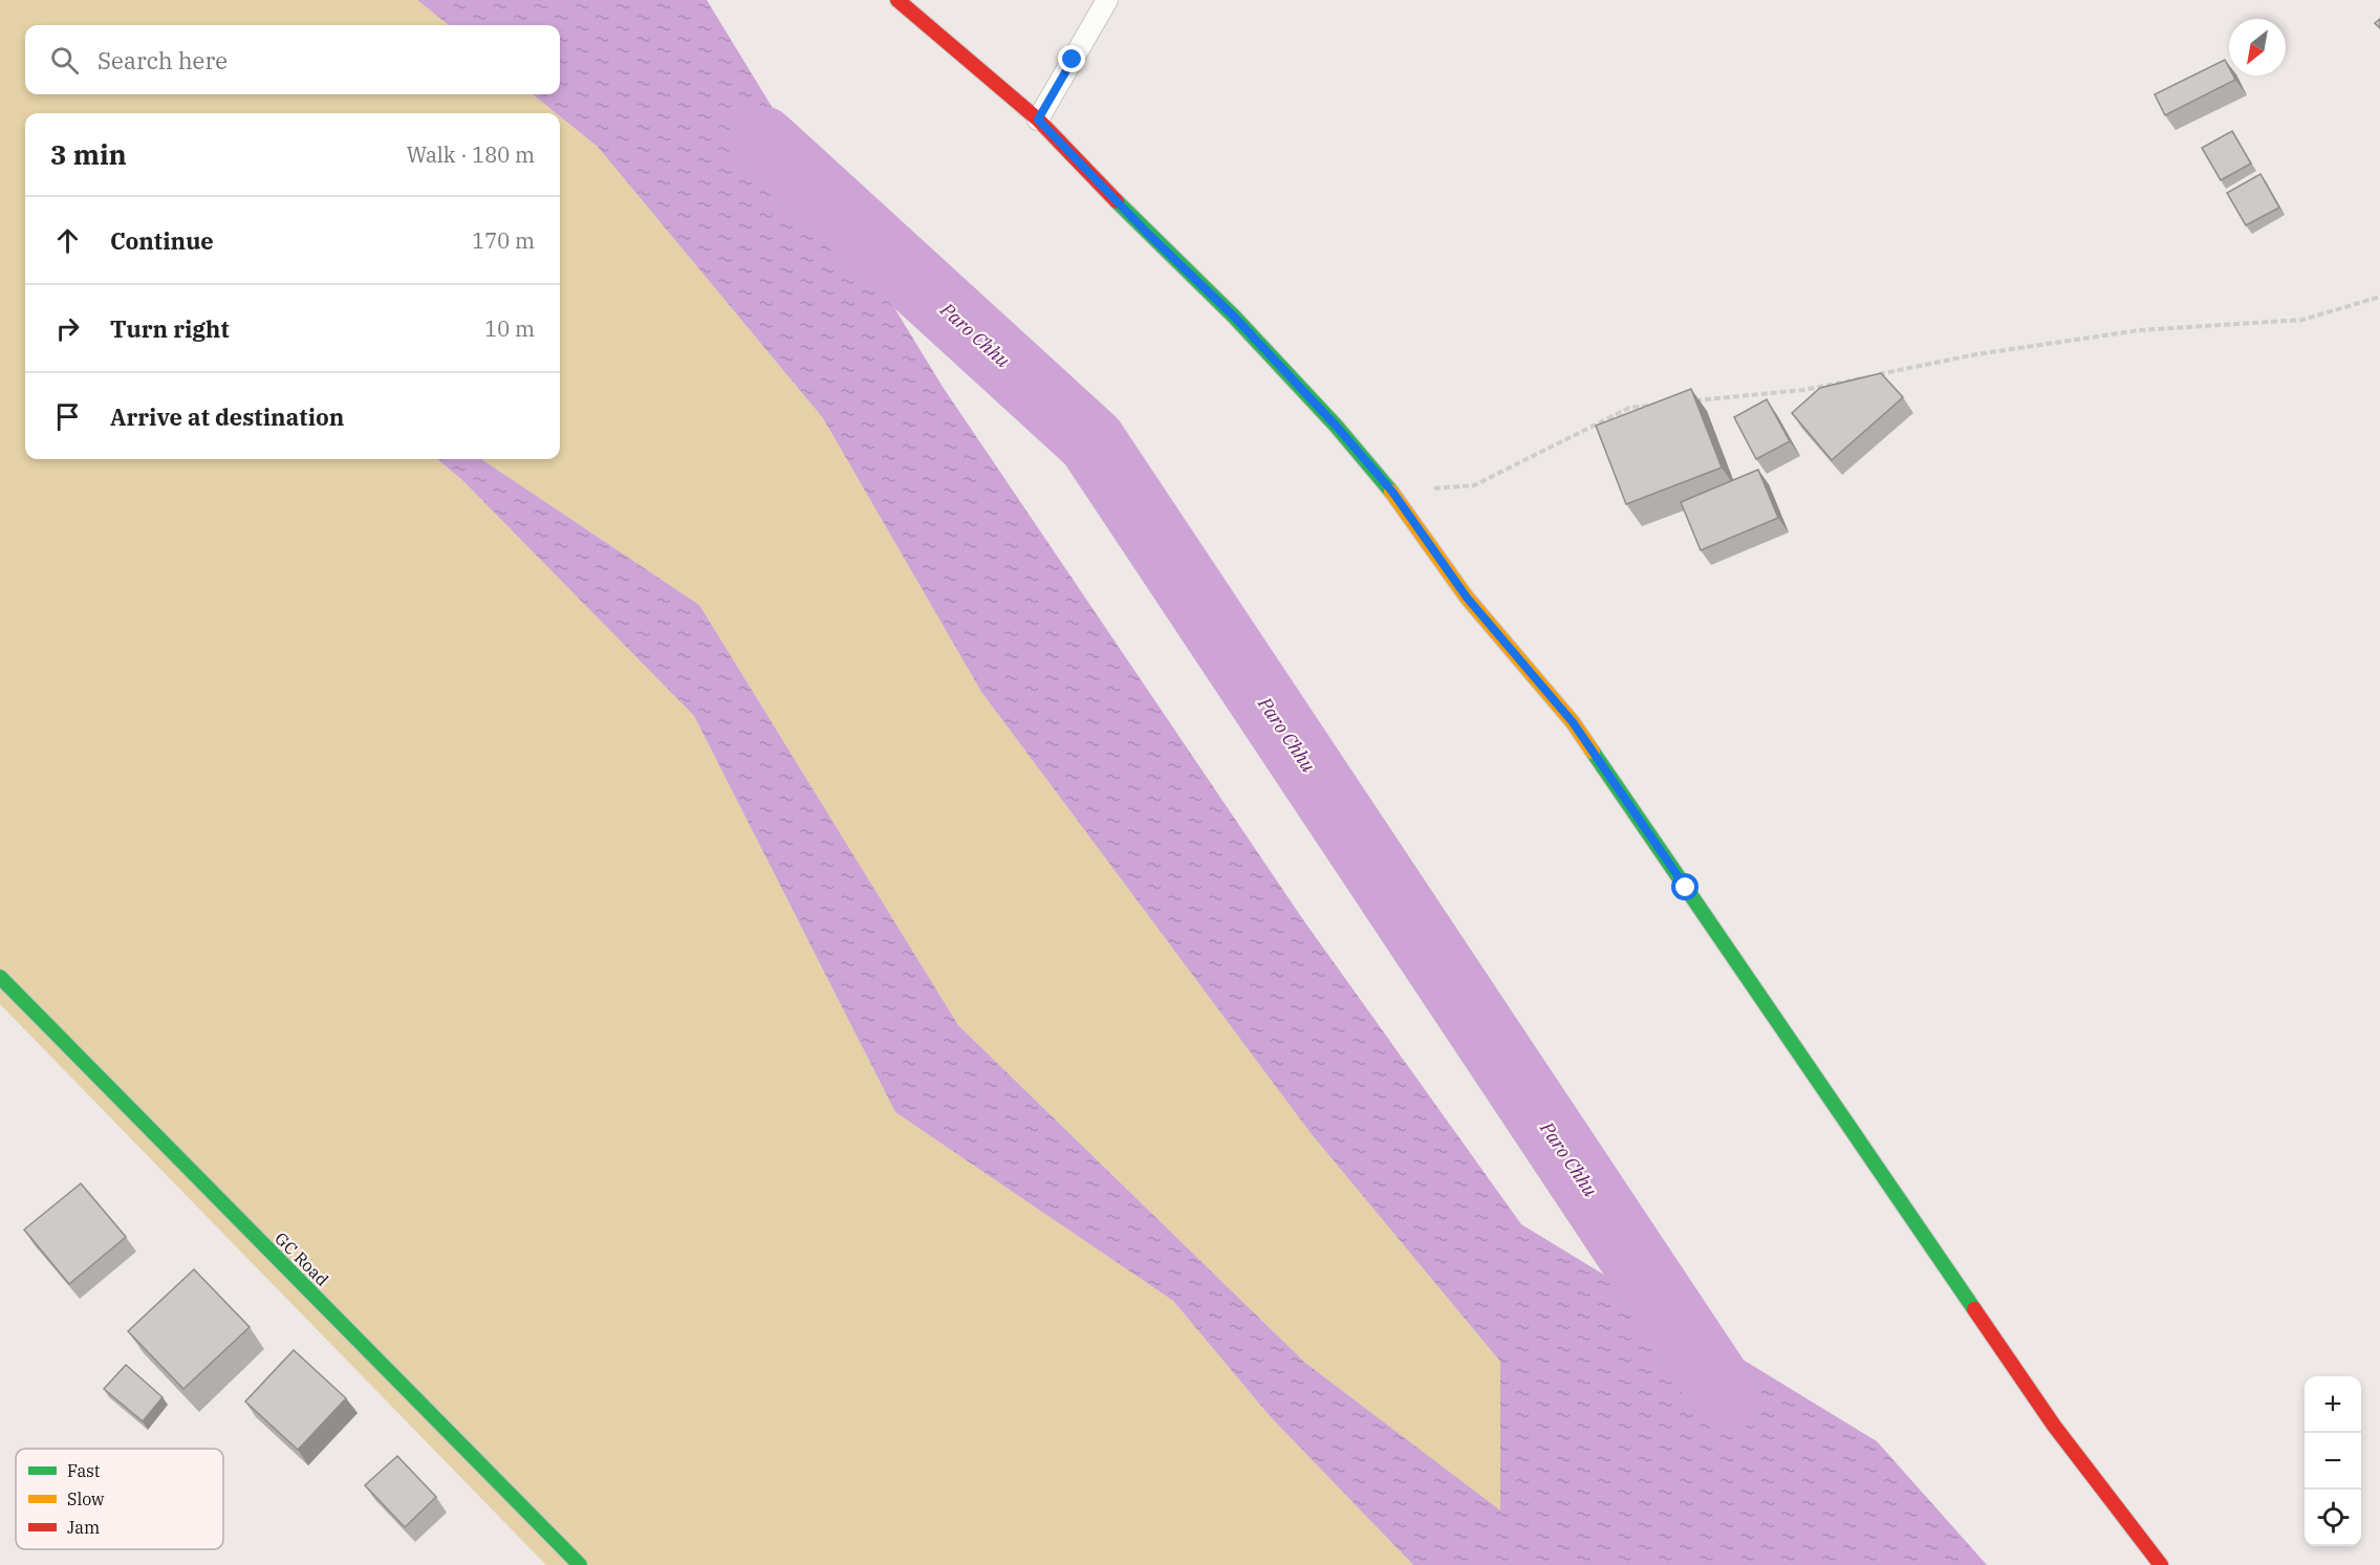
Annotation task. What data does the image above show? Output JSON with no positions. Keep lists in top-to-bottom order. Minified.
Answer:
{"streets":{"street":["GC Road"]},"water":["Paro Chhu"],"legend":["Fast","Slow","Jam"],"north":"bottom left","page":{"search":"Search here","heading":["3 min","Walk · 180 m"],"list":[["Continue","170 m"],["Turn right","10 m"],"Arrive at destination"],"map_buttons":["+","−"]}}
